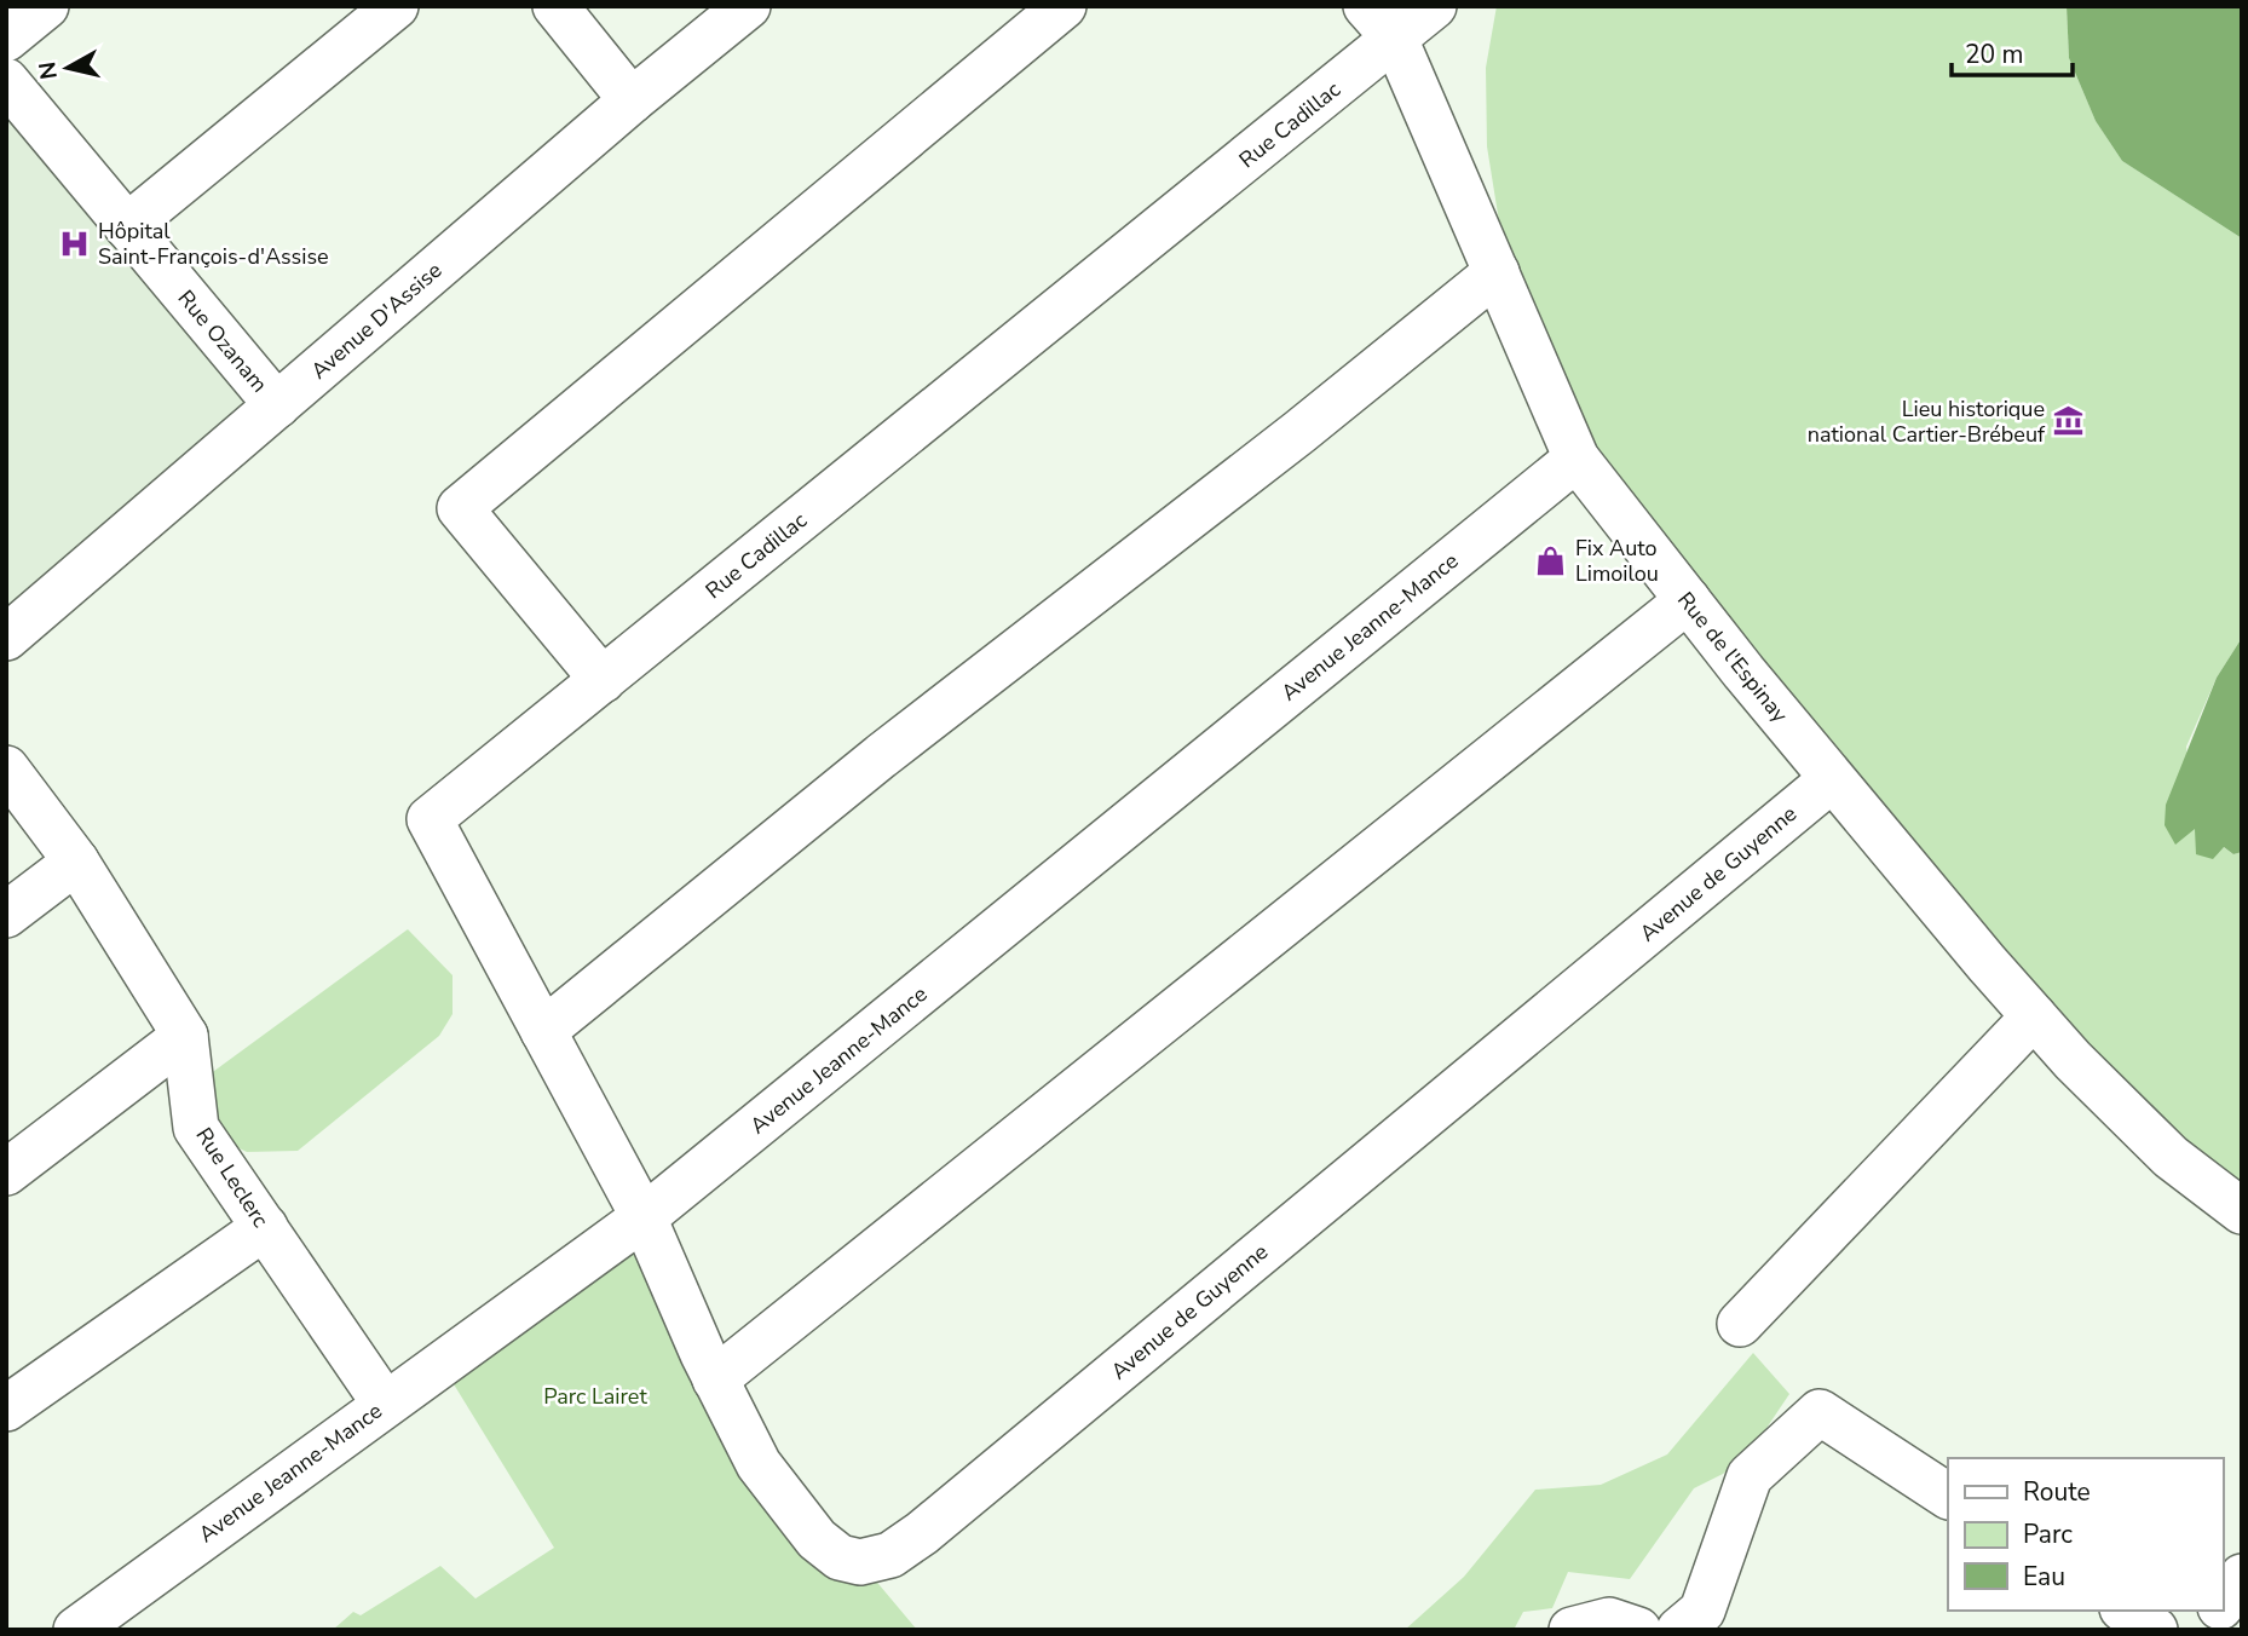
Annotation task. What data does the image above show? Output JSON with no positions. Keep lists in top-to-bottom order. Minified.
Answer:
{"streets":{"street":["Rue Cadillac","Avenue D'Assise","Rue Ozanam","Avenue Jeanne-Mance","Rue de l'Espinay","Avenue de Guyenne","Rue Leclerc"]},"crossings":[["Rue Cadillac","Avenue Jeanne-Mance"],["Rue Cadillac","Rue de l'Espinay"],["Rue Cadillac","Avenue de Guyenne"],["Avenue D'Assise","Rue Ozanam"],["Avenue Jeanne-Mance","Rue de l'Espinay"],["Avenue Jeanne-Mance","Avenue de Guyenne"],["Avenue Jeanne-Mance","Rue Leclerc"],["Rue de l'Espinay","Avenue de Guyenne"]],"parks":["Parc Lairet"],"places":{"hospital":["Hôpital Saint-François-d'Assise"],"museum":["Lieu historique national Cartier-Brébeuf"],"shop":["Fix Auto Limoilou"]},"legend":["Route","Parc","Eau"],"scale_bar":"20 m","north":"left"}
